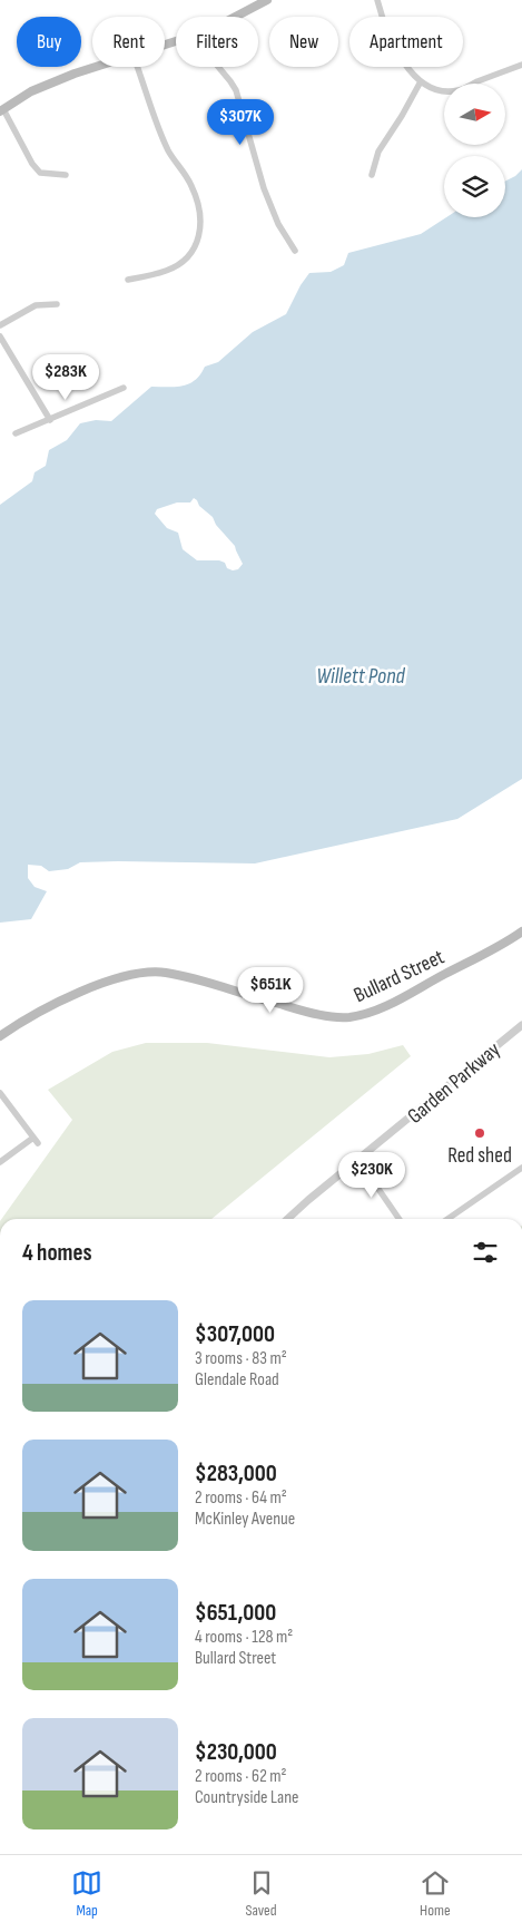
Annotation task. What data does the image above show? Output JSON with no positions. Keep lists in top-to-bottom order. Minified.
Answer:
{"streets":{"main road":["Bullard Street"],"street":["Garden Parkway"]},"water":["Willett Pond"],"places":["Red shed"],"north":"right","page":{"chip":["Buy","Rent","Filters","New","Apartment"],"price":["$307K","$283K","$651K","$230K"],"heading":"4 homes","list":[{"name":"$307,000","note":"3 rooms · 83 m² · Glendale Road"},{"name":"$283,000","note":"2 rooms · 64 m² · McKinley Avenue"},{"name":"$651,000","note":"4 rooms · 128 m² · Bullard Street"},{"name":"$230,000","note":"2 rooms · 62 m² · Countryside Lane"}],"tabs":["Map","Saved","Home"]}}
